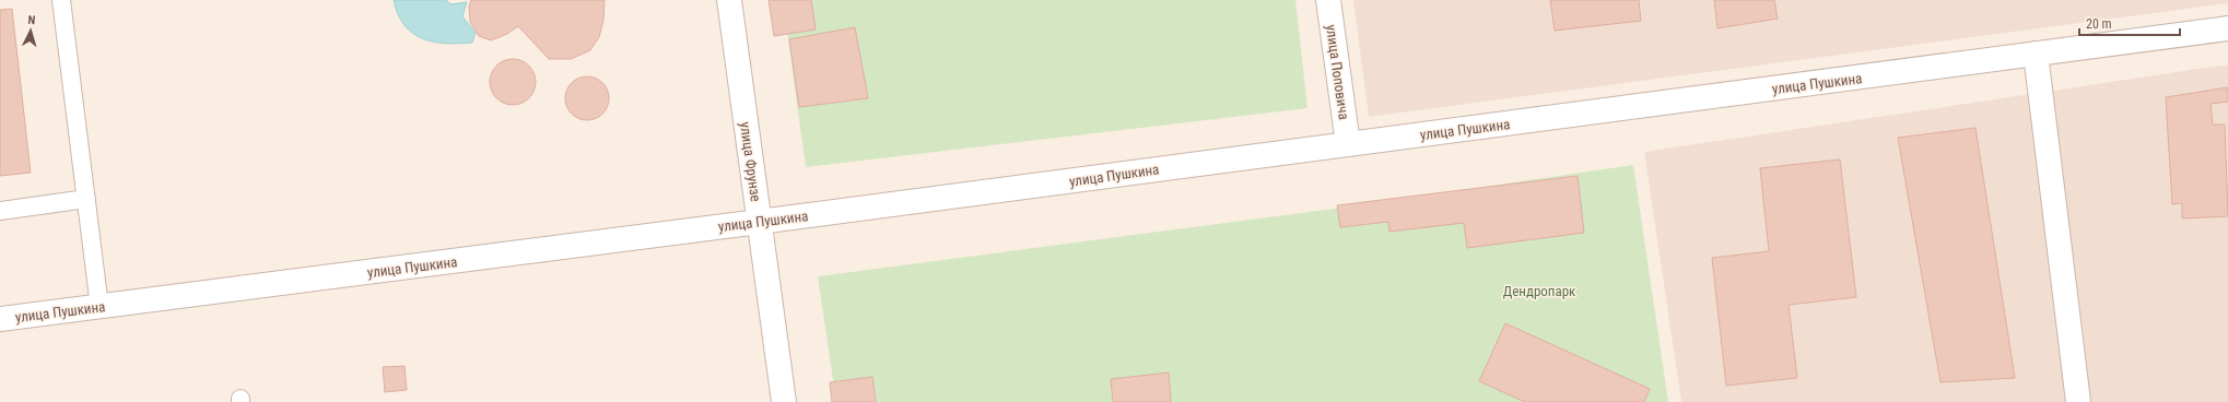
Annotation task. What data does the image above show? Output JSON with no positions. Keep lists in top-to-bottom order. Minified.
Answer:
{"streets":{"street":["улица Поповича","улица Пушкина","улица Фрунзе"]},"crossings":[["улица Поповича","улица Пушкина"],["улица Пушкина","улица Фрунзе"]],"parks":["Дендропарк"],"scale_bar":"20 m","north":"top"}
